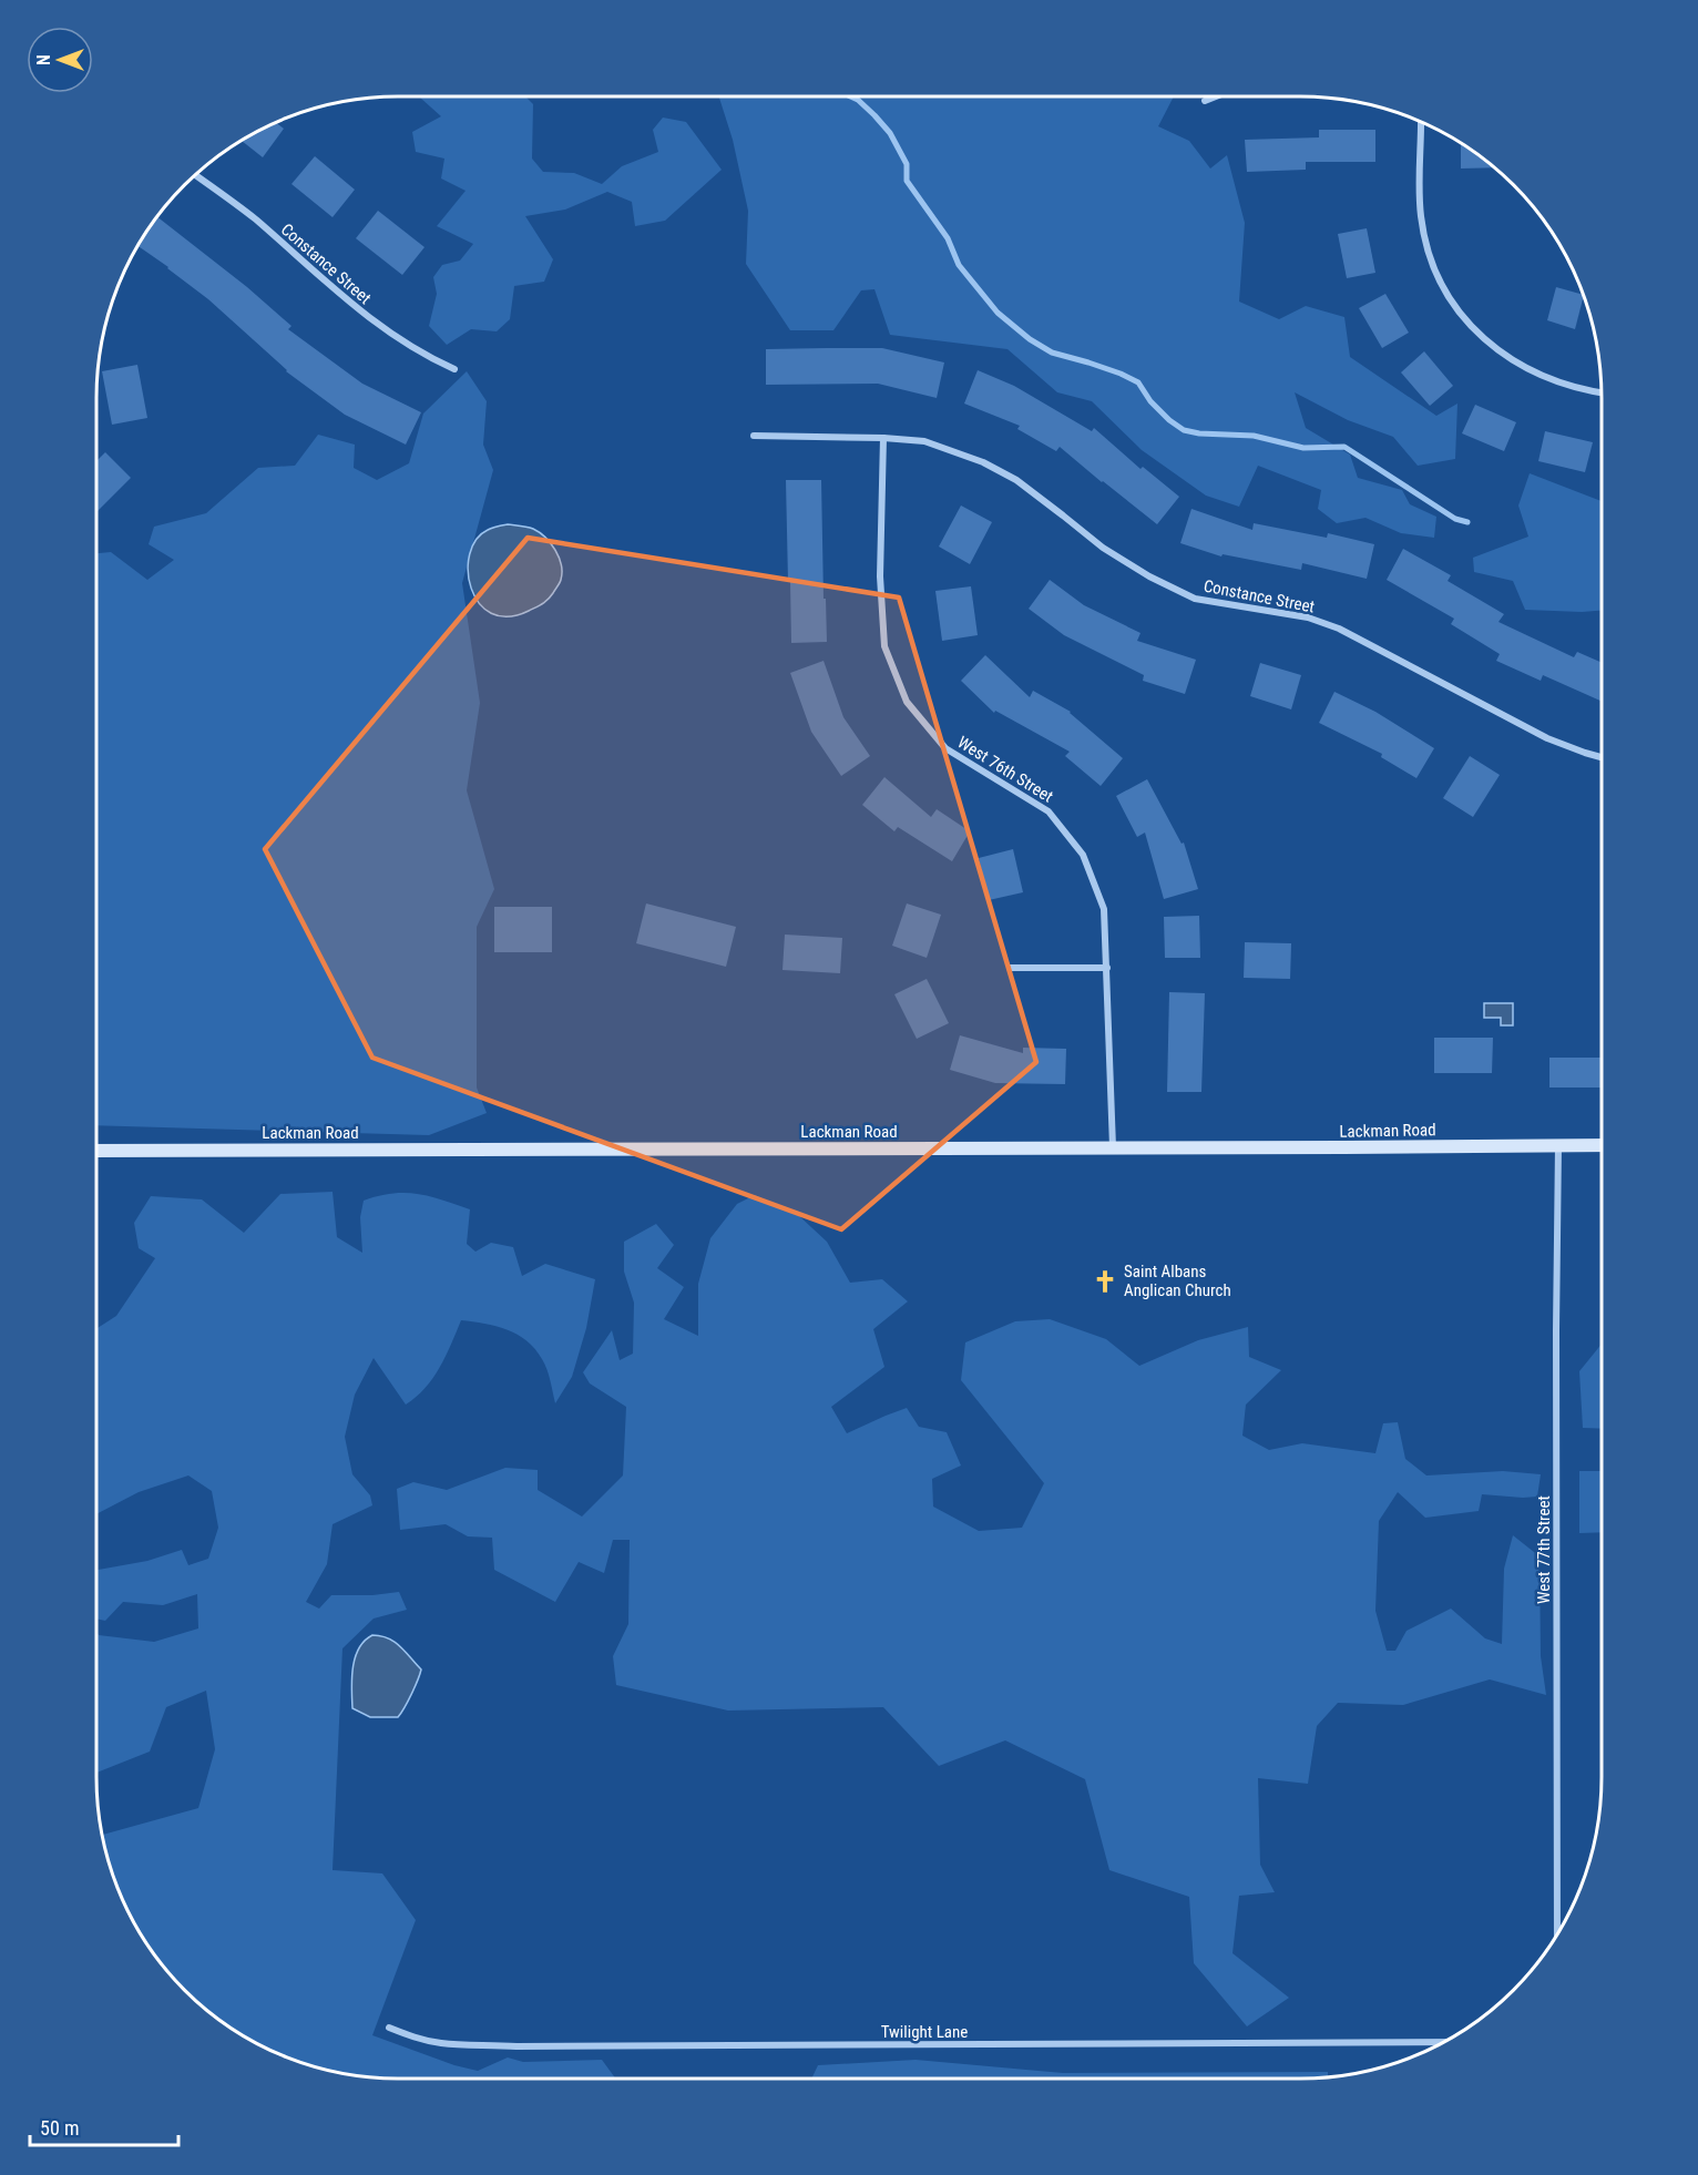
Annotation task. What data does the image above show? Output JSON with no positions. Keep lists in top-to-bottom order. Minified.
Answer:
{"streets":{"main road":["Lackman Road"],"street":["Constance Street","West 76th Street","West 77th Street","Twilight Lane"]},"crossings":[["Constance Street","West 76th Street"],["West 76th Street","Lackman Road"],["Lackman Road","West 77th Street"]],"places":{"church":["Saint Albans Anglican Church"]},"scale_bar":"50 m","north":"left"}
